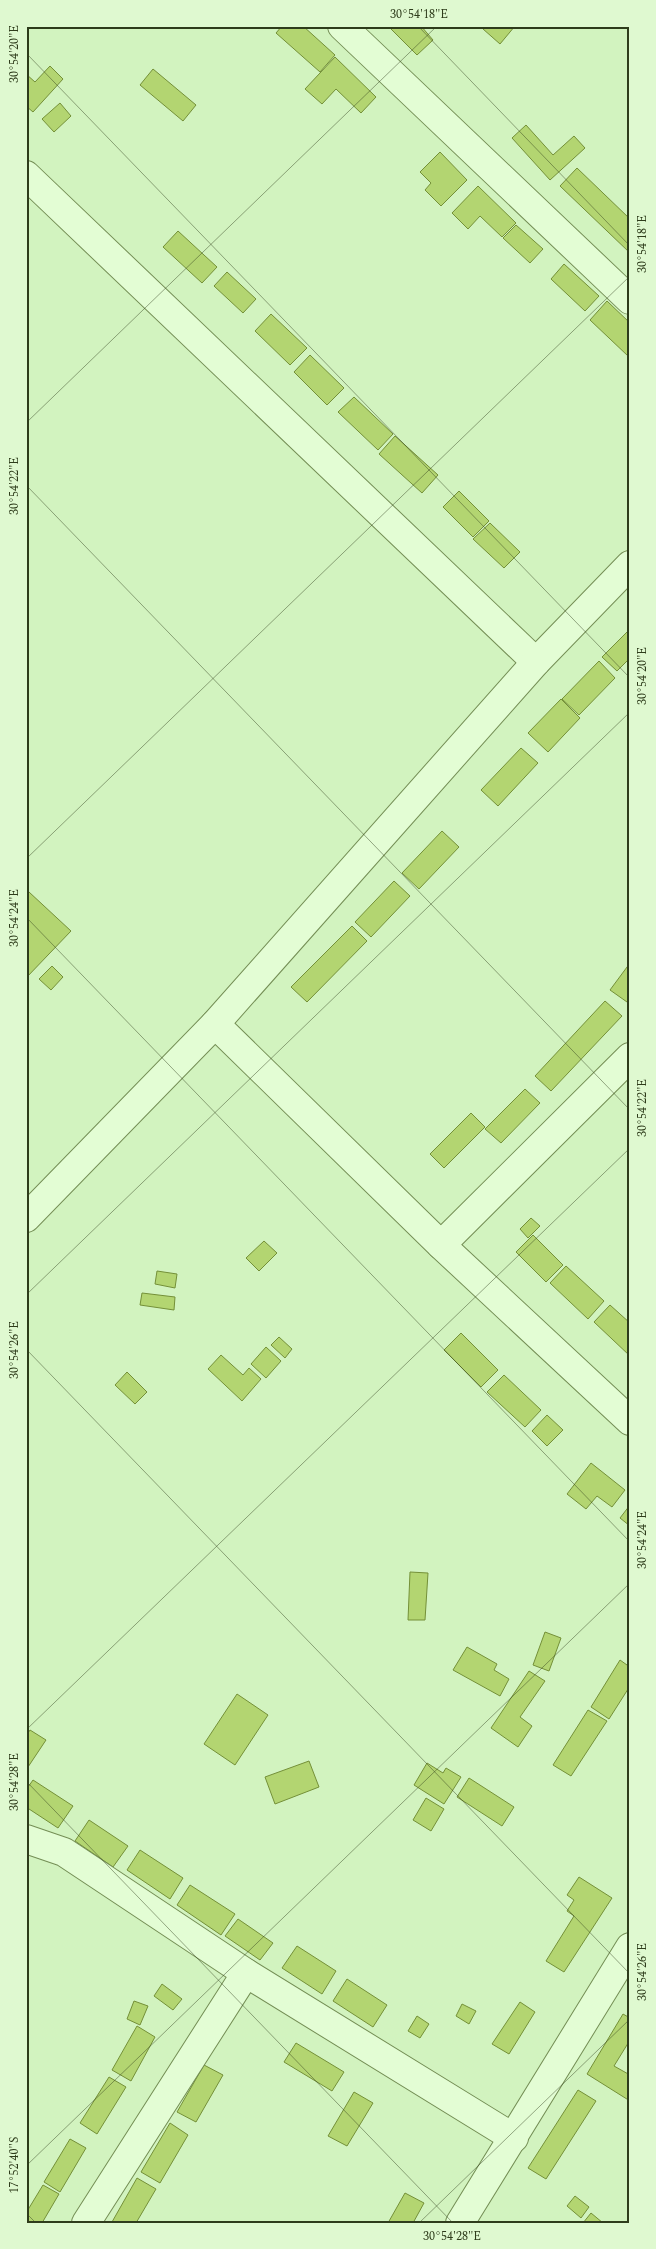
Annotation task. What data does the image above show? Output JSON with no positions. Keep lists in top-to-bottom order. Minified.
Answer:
{"coordinates":["30°54'18\"E","30°54'20\"E","30°54'22\"E","30°54'24\"E","30°54'26\"E","30°54'28\"E","17°52'40\"S"]}
